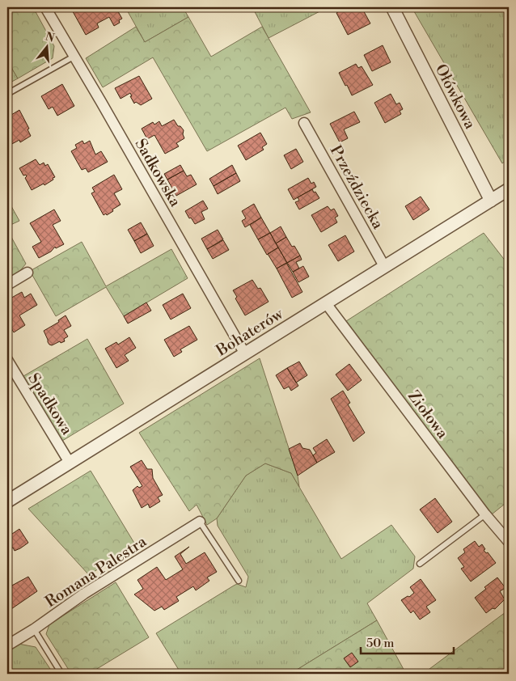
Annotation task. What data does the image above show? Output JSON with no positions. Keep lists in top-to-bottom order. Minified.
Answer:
{"streets":{"street":["Ołówkowa","Sadkowska","Przeździecka","Bohaterów","Spadkowa","Ziołowa","Romana Palestra"]},"crossings":[["Ołówkowa","Bohaterów"],["Sadkowska","Bohaterów"],["Przeździecka","Bohaterów"],["Bohaterów","Spadkowa"],["Bohaterów","Ziołowa"]],"scale_bar":"50 m","north":"top"}
